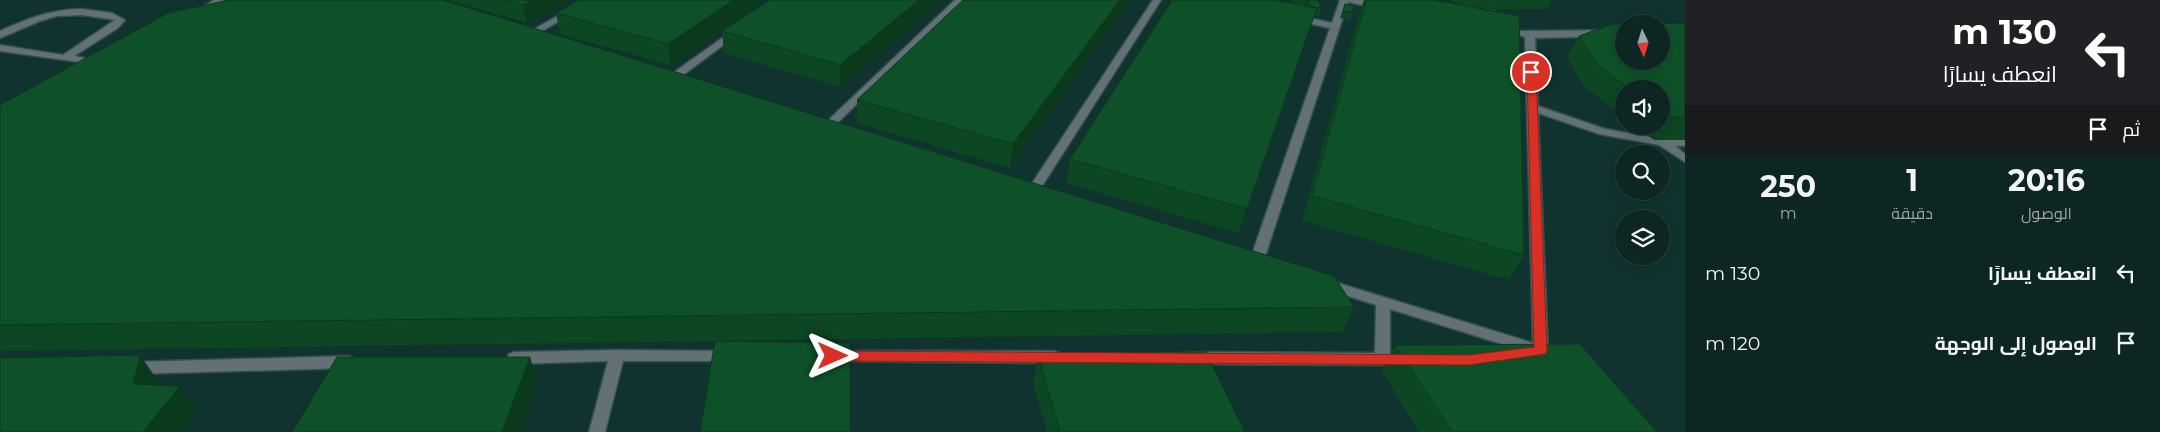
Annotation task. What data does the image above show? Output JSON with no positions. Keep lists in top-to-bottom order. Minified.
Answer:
{"north":"bottom","page":{"turn":["130 m","انعطف يسارًا"],"then":"ثم","eta":["20:16","الوصول","1","دقيقة","250","m"],"list":[{"name":"انعطف يسارًا","value":"130 m"},{"name":"الوصول إلى الوجهة","value":"120 m"}]}}
